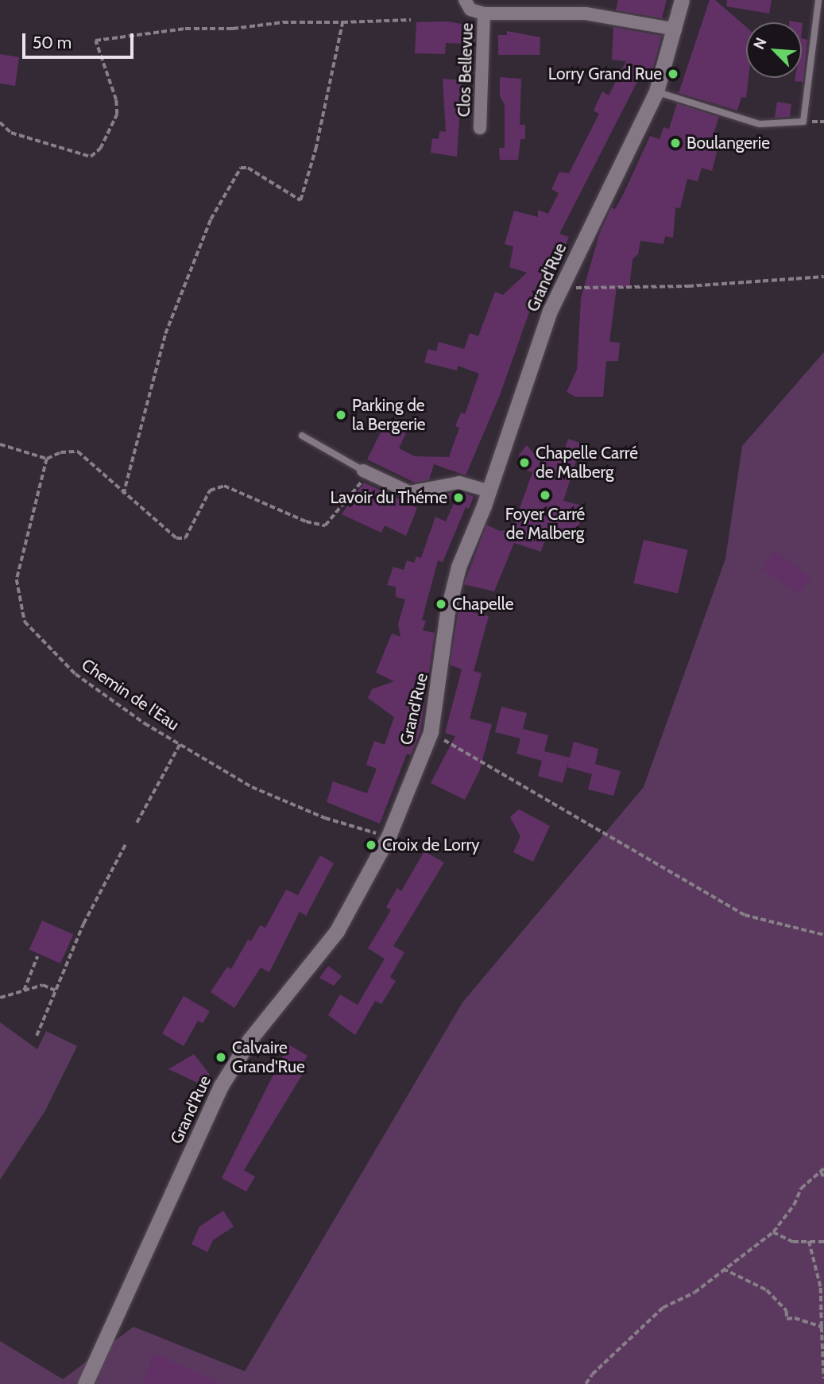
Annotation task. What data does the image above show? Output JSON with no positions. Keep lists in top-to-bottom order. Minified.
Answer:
{"streets":{"street":["Clos Bellevue","Grand'Rue"],"path":["Chemin de l'Eau"]},"crossings":[["Grand'Rue","Chemin de l'Eau"]],"places":["Lorry Grand Rue","Boulangerie","Parking de la Bergerie","Chapelle Carré de Malberg","Foyer Carré de Malberg","Lavoir du Théme","Chapelle","Croix de Lorry","Calvaire Grand'Rue"],"scale_bar":"50 m","north":"top left"}
